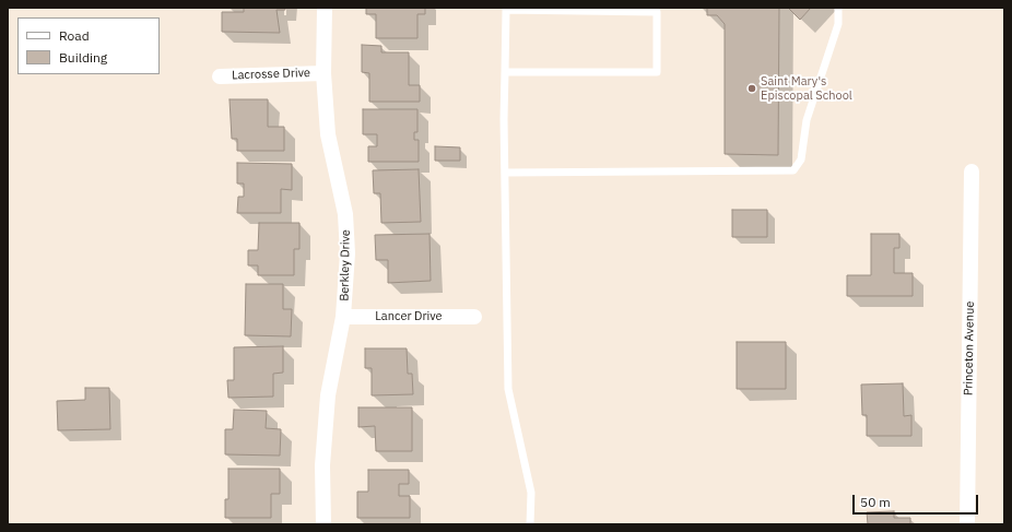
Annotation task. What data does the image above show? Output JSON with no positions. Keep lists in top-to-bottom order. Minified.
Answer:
{"streets":{"street":["Lacrosse Drive","Berkley Drive","Lancer Drive","Princeton Avenue"]},"crossings":[["Lacrosse Drive","Berkley Drive"],["Berkley Drive","Lancer Drive"]],"places":["Saint Mary's Episcopal School"],"legend":["Road","Building"],"scale_bar":"50 m"}
